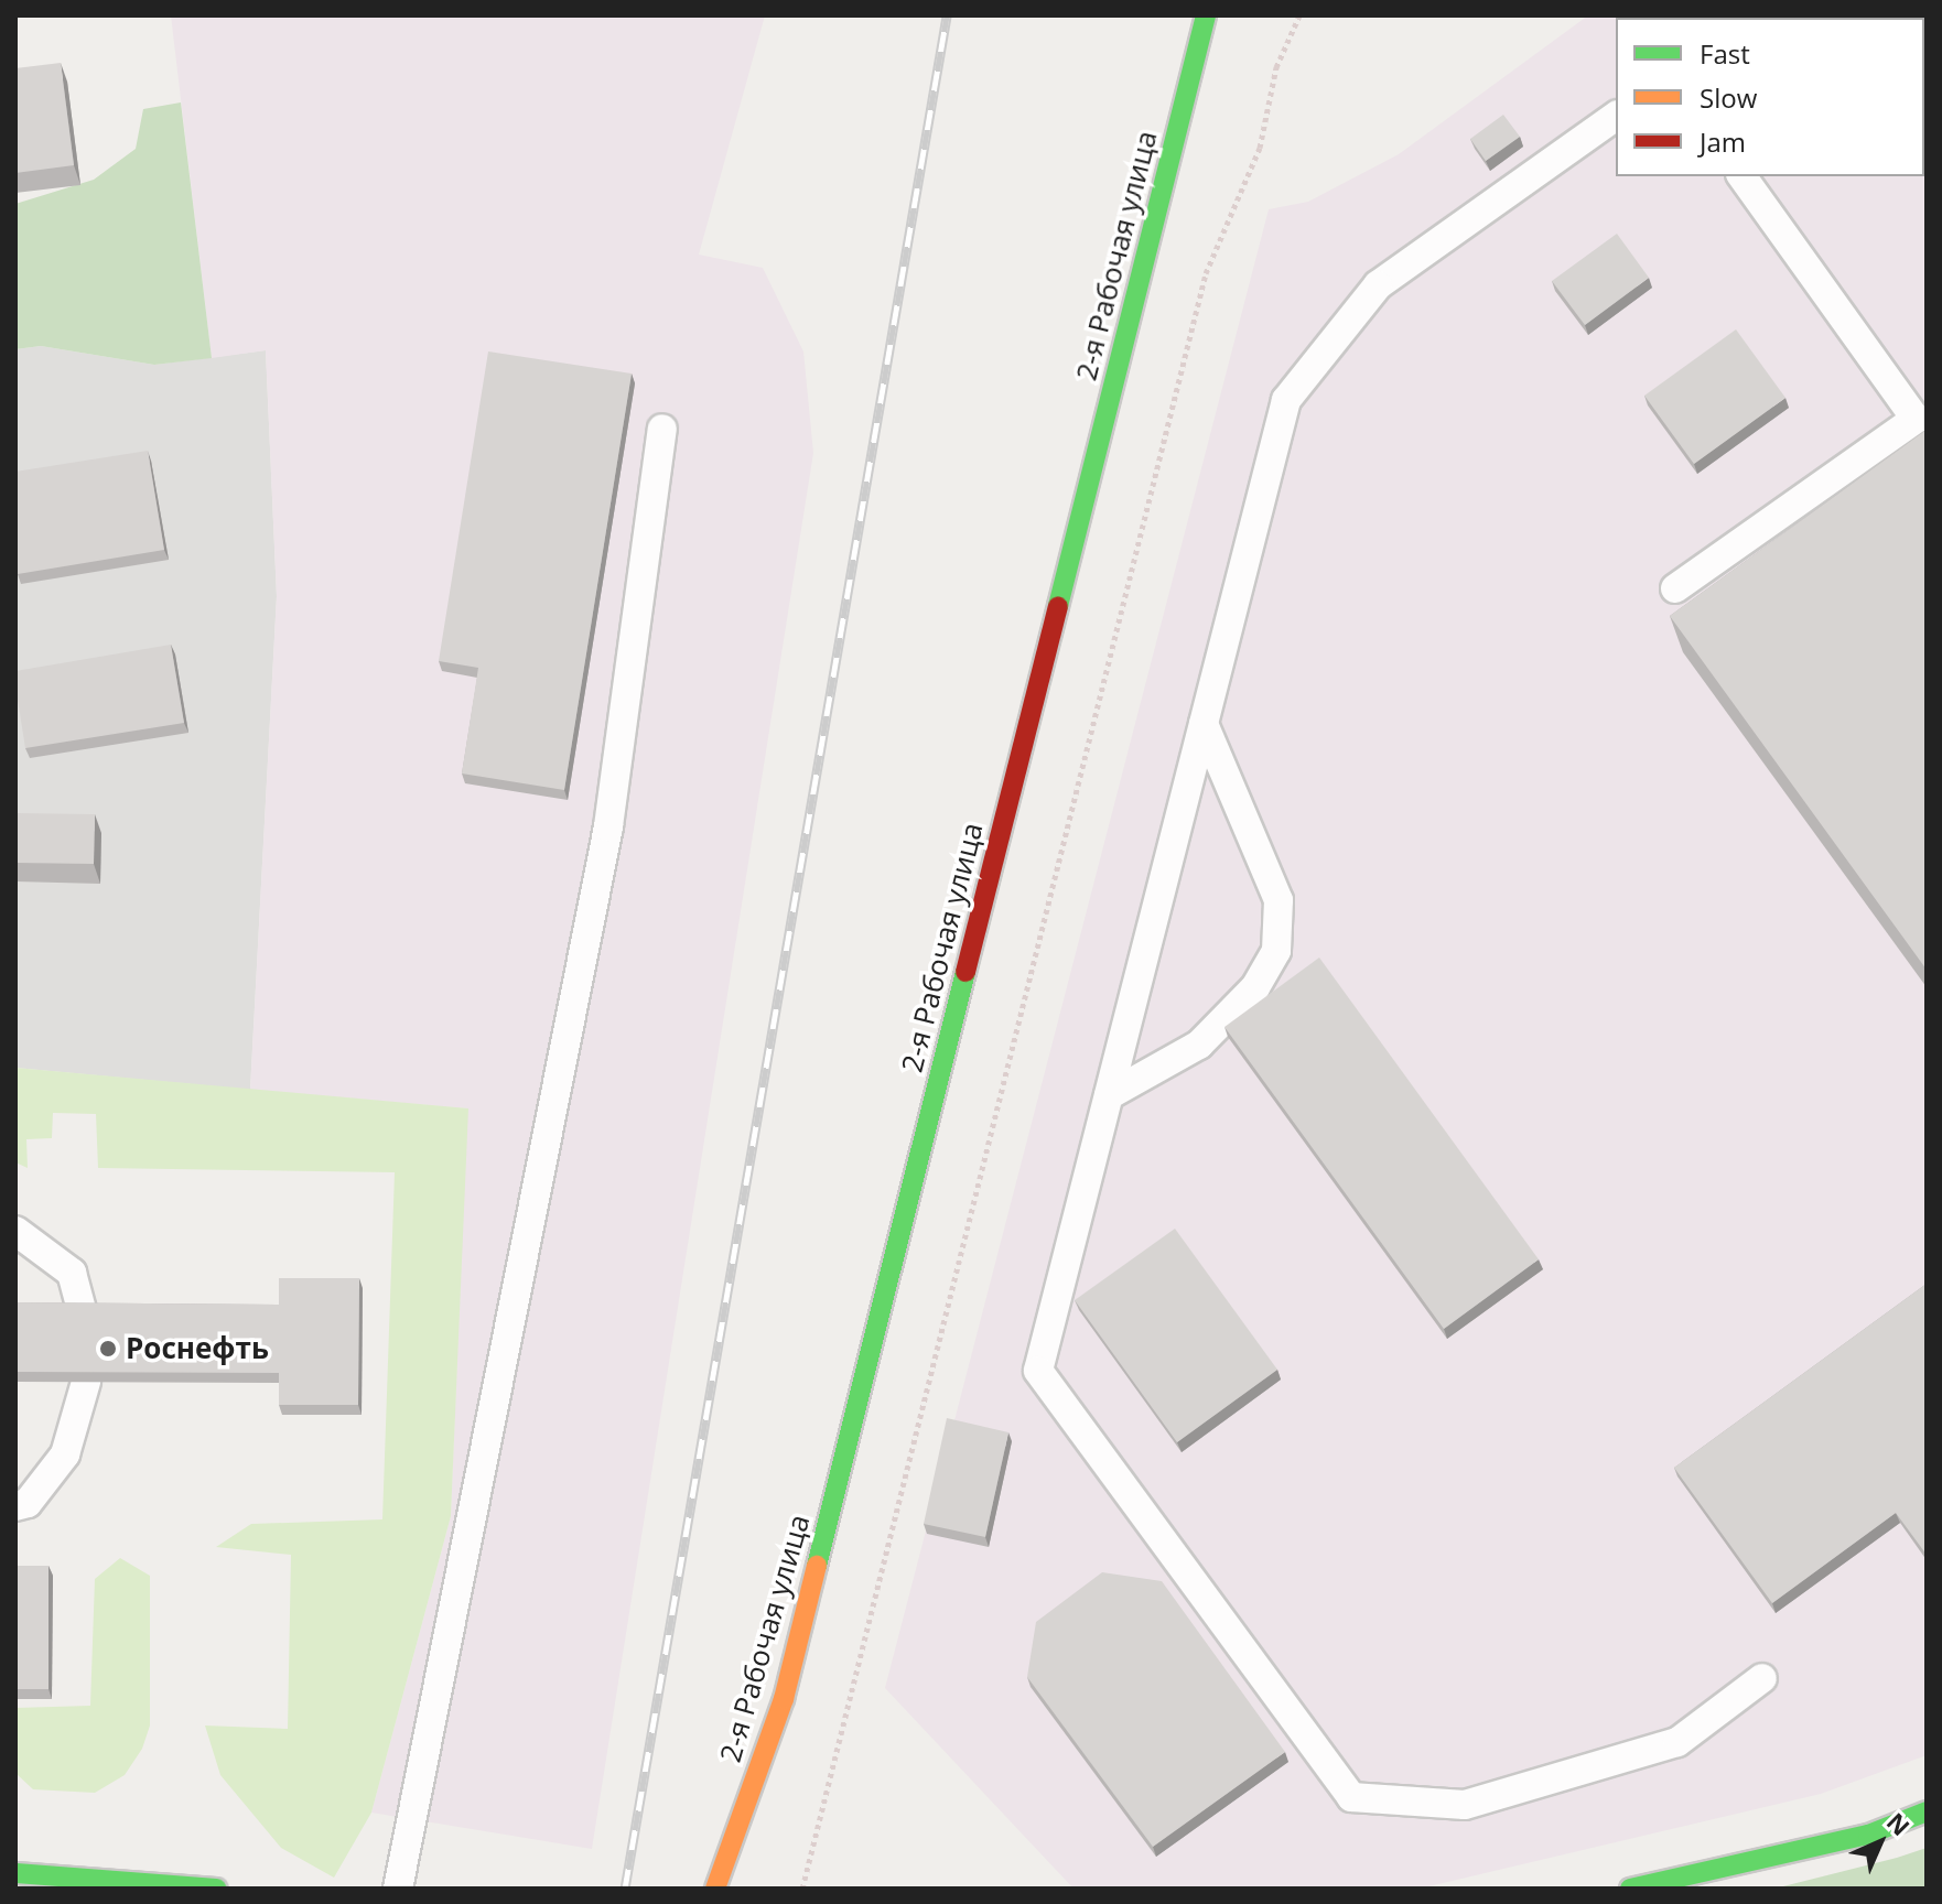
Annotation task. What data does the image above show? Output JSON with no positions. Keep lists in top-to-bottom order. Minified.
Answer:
{"streets":{"main road":["2-я Рабочая улица"]},"places":["Роснефть"],"legend":["Fast","Slow","Jam"],"north":"top right"}
